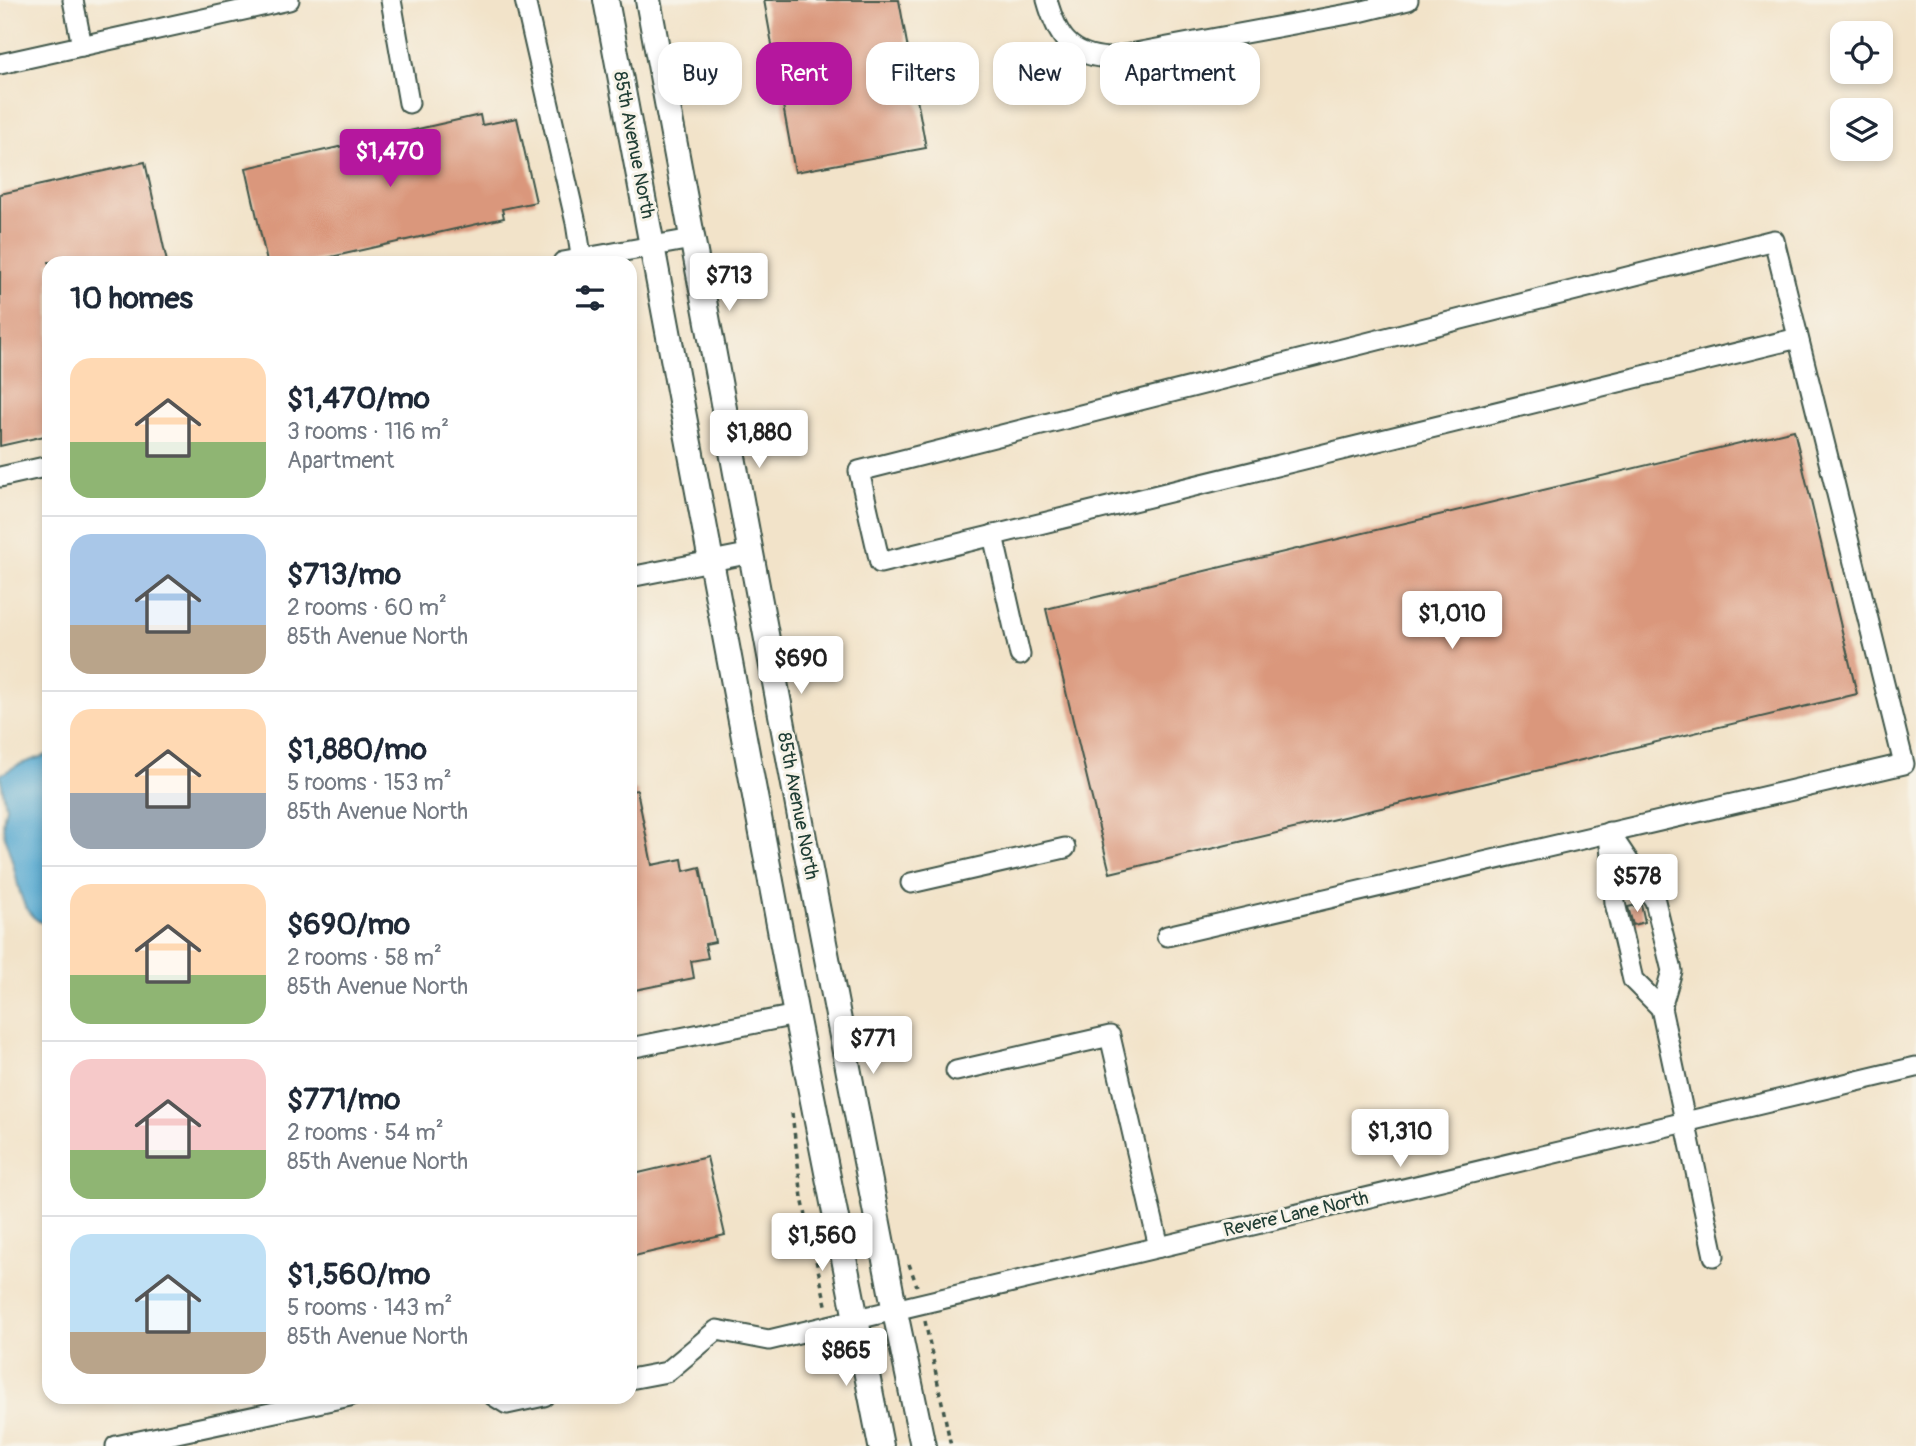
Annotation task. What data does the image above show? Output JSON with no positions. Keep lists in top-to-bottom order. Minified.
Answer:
{"streets":{"main road":["85th Avenue North"],"street":["Revere Lane North"]},"crossings":[["85th Avenue North","Revere Lane North"]],"page":{"chip":["Buy","Rent","Filters","New","Apartment"],"price":["$1,470","$713","$1,880","$1,010","$690","$578","$771","$1,310","$1,560","$865"],"heading":"10 homes","list":[{"name":"$1,470/mo","note":"3 rooms · 116 m² · Apartment"},{"name":"$713/mo","note":"2 rooms · 60 m² · 85th Avenue North"},{"name":"$1,880/mo","note":"5 rooms · 153 m² · 85th Avenue North"},{"name":"$690/mo","note":"2 rooms · 58 m² · 85th Avenue North"},{"name":"$771/mo","note":"2 rooms · 54 m² · 85th Avenue North"},{"name":"$1,560/mo","note":"5 rooms · 143 m² · 85th Avenue North"}]}}
